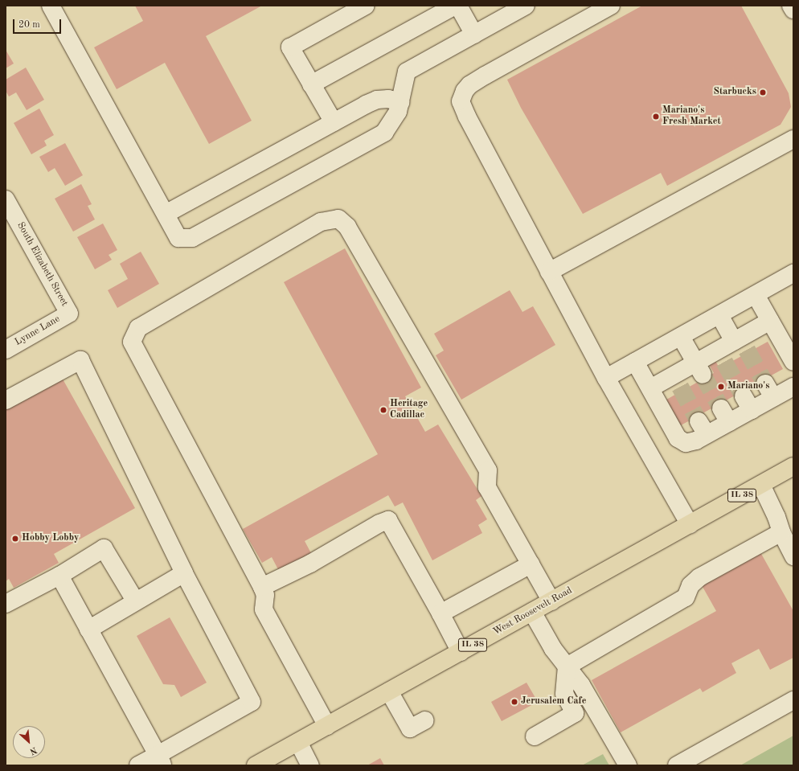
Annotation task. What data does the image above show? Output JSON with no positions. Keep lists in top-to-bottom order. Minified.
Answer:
{"streets":{"main road":["IL 38","West Roosevelt Road"],"street":["South Elizabeth Street","Lynne Lane"]},"crossings":[["South Elizabeth Street","Lynne Lane"]],"places":["Starbucks","Mariano's Fresh Market","Mariano's","Heritage Cadillac","Hobby Lobby","Jerusalem Cafe"],"scale_bar":"20 m","north":"bottom right"}
